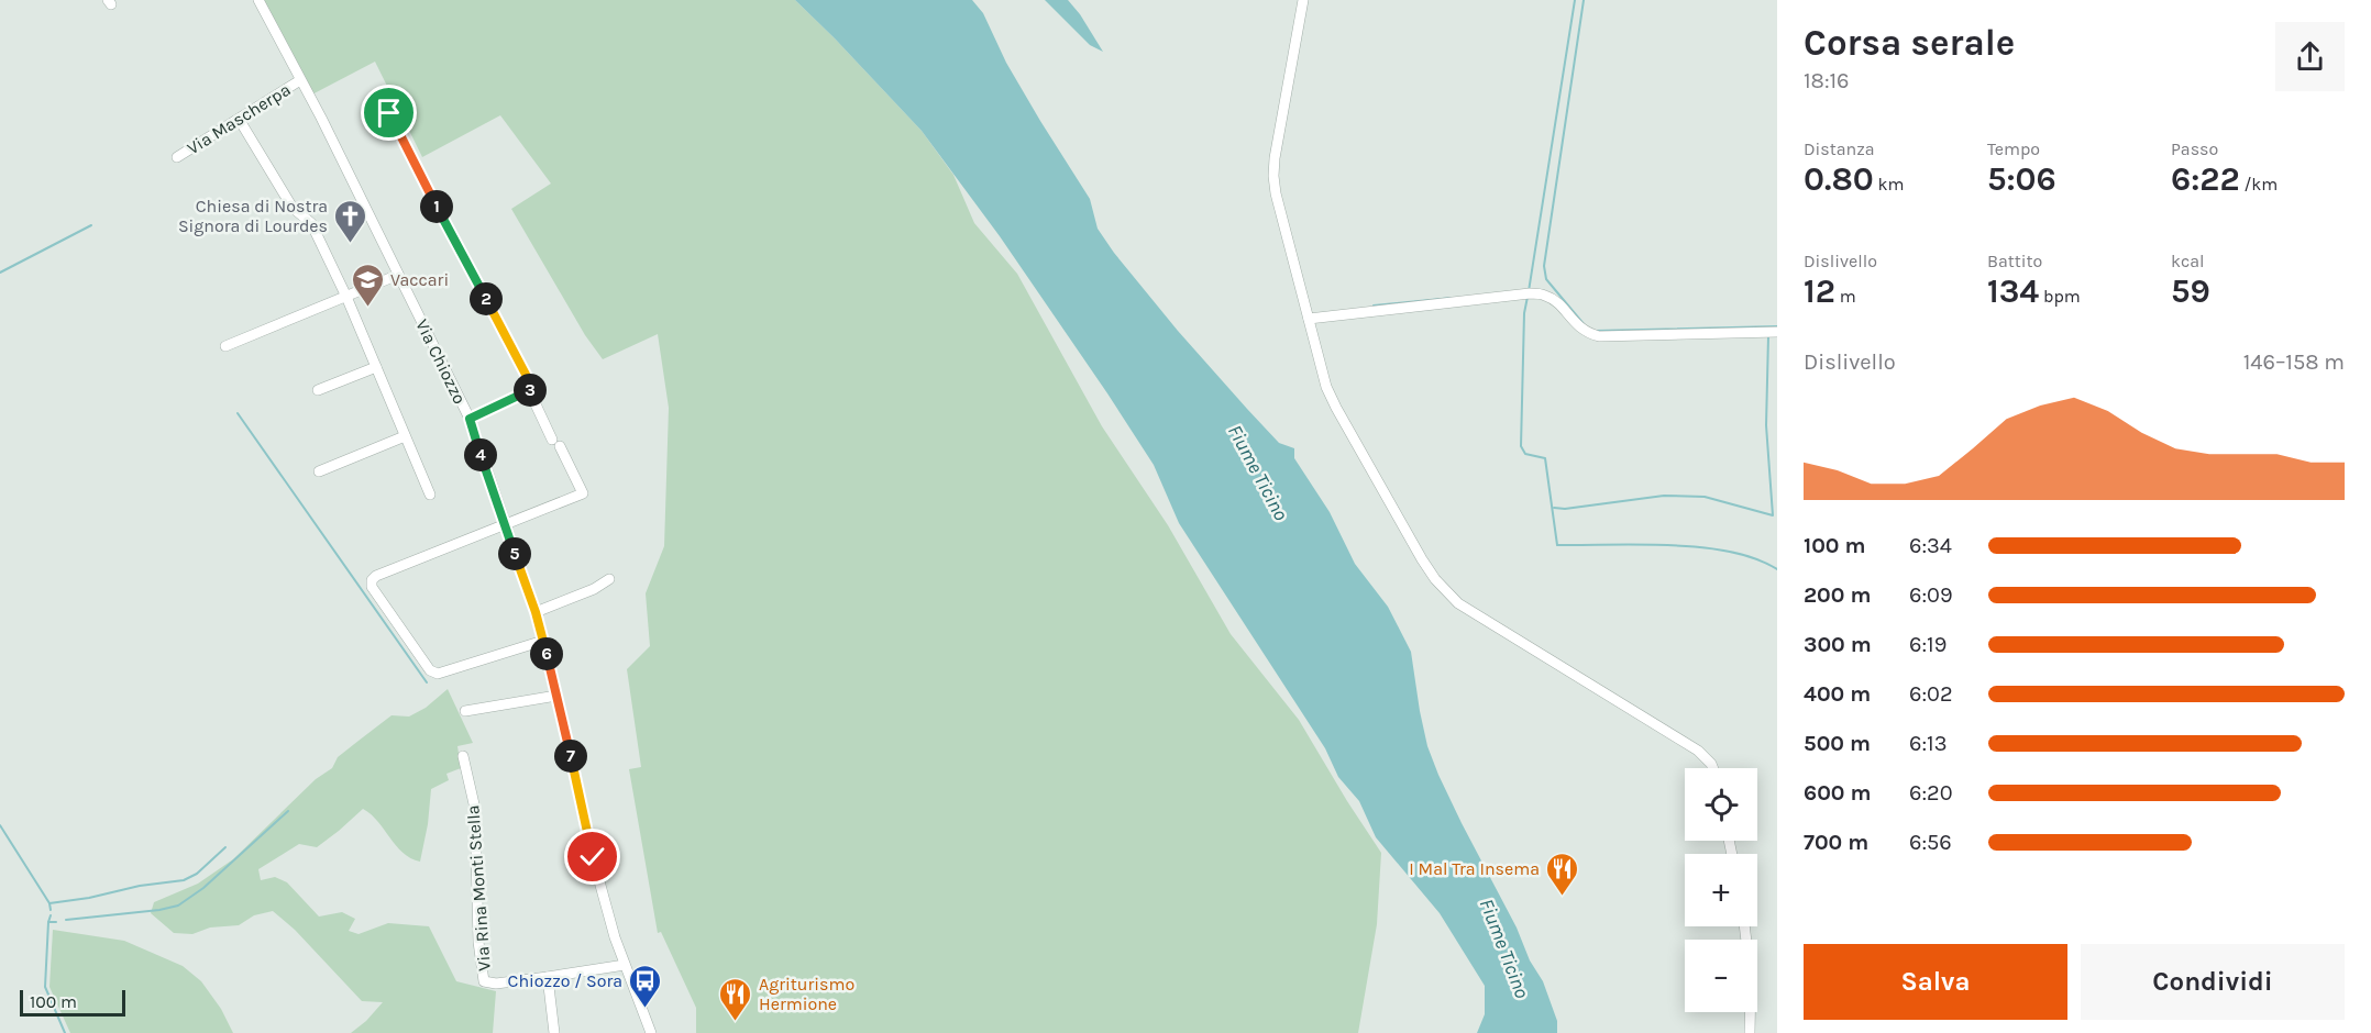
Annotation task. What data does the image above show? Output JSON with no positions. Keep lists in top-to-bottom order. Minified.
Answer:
{"streets":{"street":["Via Mascherpa","Via Chiozzo","Via Rina Monti Stella"]},"crossings":[["Via Mascherpa","Via Chiozzo"]],"water":["Fiume Ticino"],"places":{"church":["Chiesa di Nostra Signora di Lourdes"],"school or university":["Vaccari"],"restaurant":["I Mal Tra Insema","Agriturismo Hermione"],"bus stop":["Chiozzo / Sora"]},"scale_bar":"100 m","page":{"heading":["Corsa serale","18:16"],"stats":[["Distanza","0.80 km"],["Tempo","5:06"],["Passo","6:22 /km"],["Dislivello","12 m"],["Battito","134 bpm"],["kcal","59"]],"pins":["1","2","3","4","5","6","7"],"chart":["Dislivello","146–158 m"],"list":[{"name":"100 m","note":"6:34"},{"name":"200 m","note":"6:09"},{"name":"300 m","note":"6:19"},{"name":"400 m","note":"6:02"},{"name":"500 m","note":"6:13"},{"name":"600 m","note":"6:20"},{"name":"700 m","note":"6:56"}],"map_buttons":["+","−"],"buttons":["Salva","Condividi"],"scale":"100 m"}}
